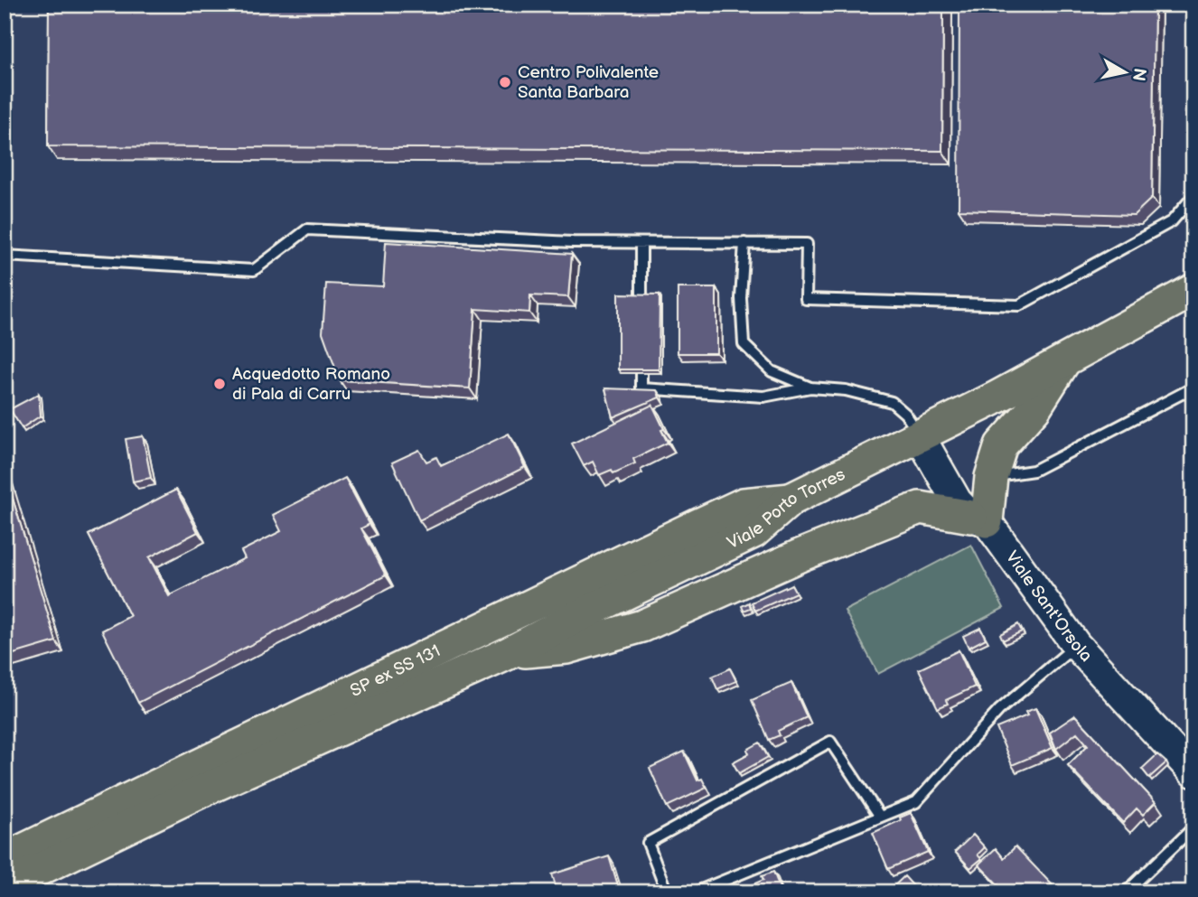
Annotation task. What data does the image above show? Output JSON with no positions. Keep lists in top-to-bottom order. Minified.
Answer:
{"streets":{"main road":["Viale Porto Torres","SP ex SS 131"],"street":["Viale Sant'Orsola"]},"crossings":[["Viale Porto Torres","Viale Sant'Orsola"],["Viale Porto Torres","SP ex SS 131"]],"places":["Centro Polivalente Santa Barbara","Acquedotto Romano di Pala di Carru"],"north":"right"}
